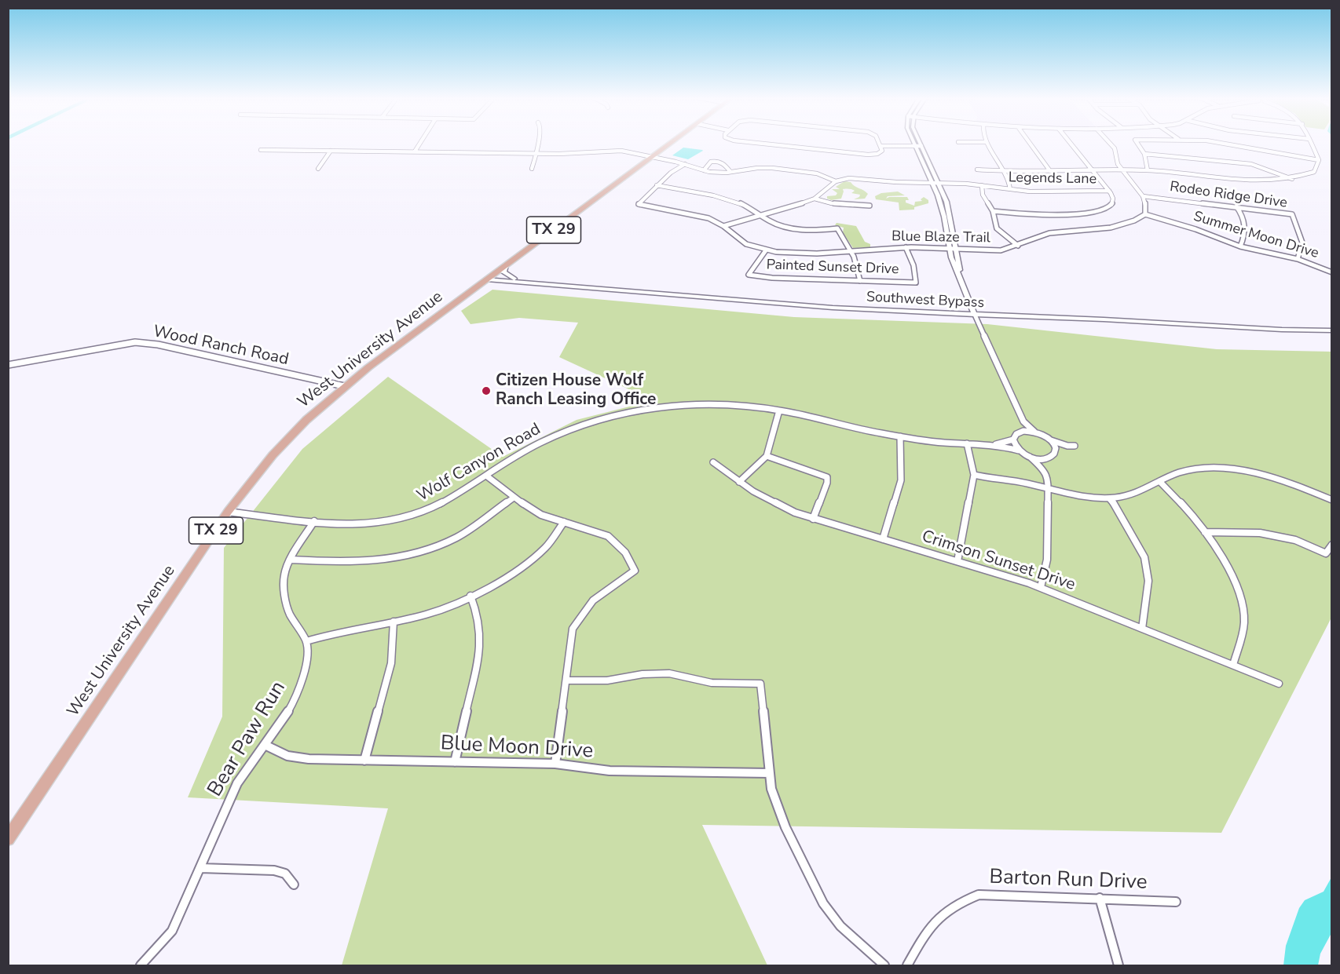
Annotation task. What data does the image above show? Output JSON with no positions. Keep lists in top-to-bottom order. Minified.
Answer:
{"streets":{"main road":["TX 29","West University Avenue"],"street":["Legends Lane","Rodeo Ridge Drive","Summer Moon Drive","Blue Blaze Trail","Painted Sunset Drive","Southwest Bypass","Wood Ranch Road","Wolf Canyon Road","Crimson Sunset Drive","Bear Paw Run","Blue Moon Drive","Barton Run Drive"]},"crossings":[["Rodeo Ridge Drive","Summer Moon Drive"],["Summer Moon Drive","Blue Blaze Trail"],["Blue Blaze Trail","Painted Sunset Drive"],["Southwest Bypass","West University Avenue"],["Wood Ranch Road","West University Avenue"],["West University Avenue","Wolf Canyon Road"],["Bear Paw Run","Blue Moon Drive"]],"places":["Citizen House Wolf Ranch Leasing Office"]}
